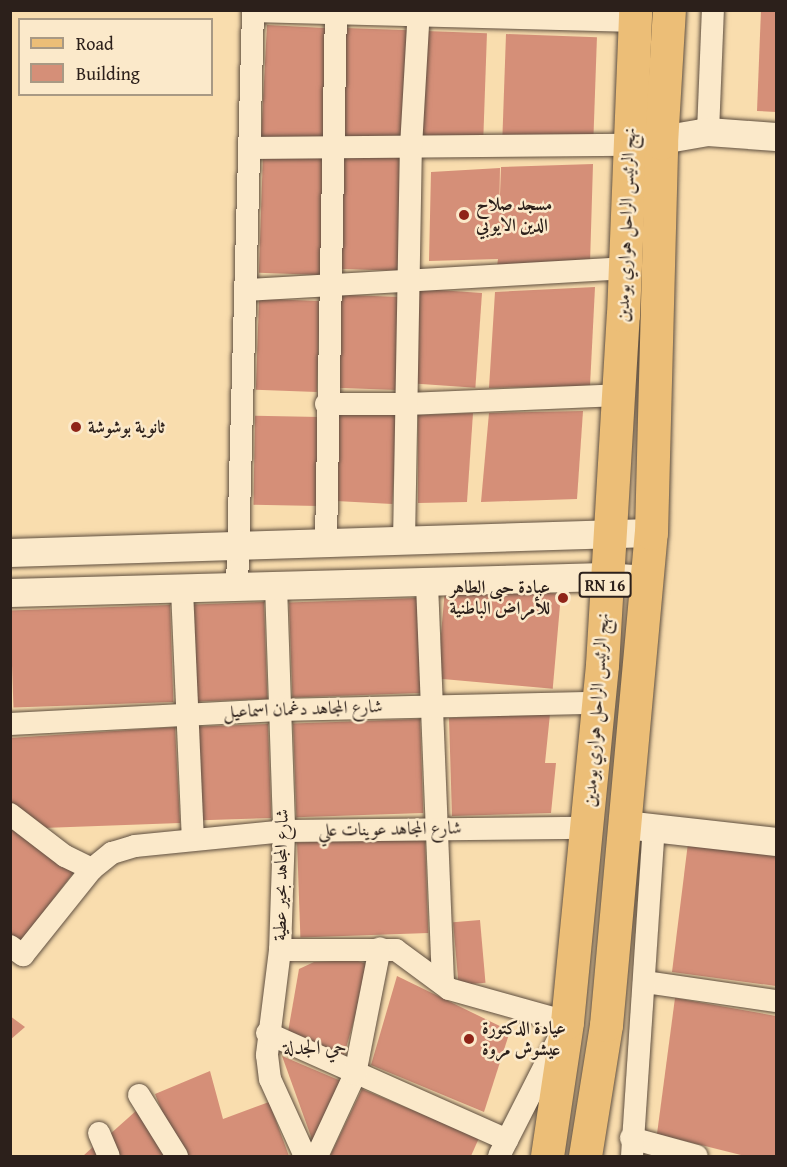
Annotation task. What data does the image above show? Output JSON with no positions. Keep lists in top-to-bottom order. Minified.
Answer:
{"streets":{"main road":["نهج الرئيس الراحل هواري بومدين","RN 16"],"street":["شارع المجاهد دغمان اسماعيل","شارع المجاهد عوينات علي","شارع المجاهد بحير عطية"]},"crossings":[["نهج الرئيس الراحل هواري بومدين","شارع المجاهد دغمان اسماعيل"],["نهج الرئيس الراحل هواري بومدين","شارع المجاهد عوينات علي"],["شارع المجاهد دغمان اسماعيل","شارع المجاهد بحير عطية"],["شارع المجاهد عوينات علي","شارع المجاهد بحير عطية"]],"districts":["حي الجدلة"],"places":["مسجد صلاح الدين الايوبي","ثانوية بوشوشة","عيادة حبى الطاهر للأمراض الباطنية","عيادة الدكتورة عيشوش مروة"],"legend":["Road","Building"]}
